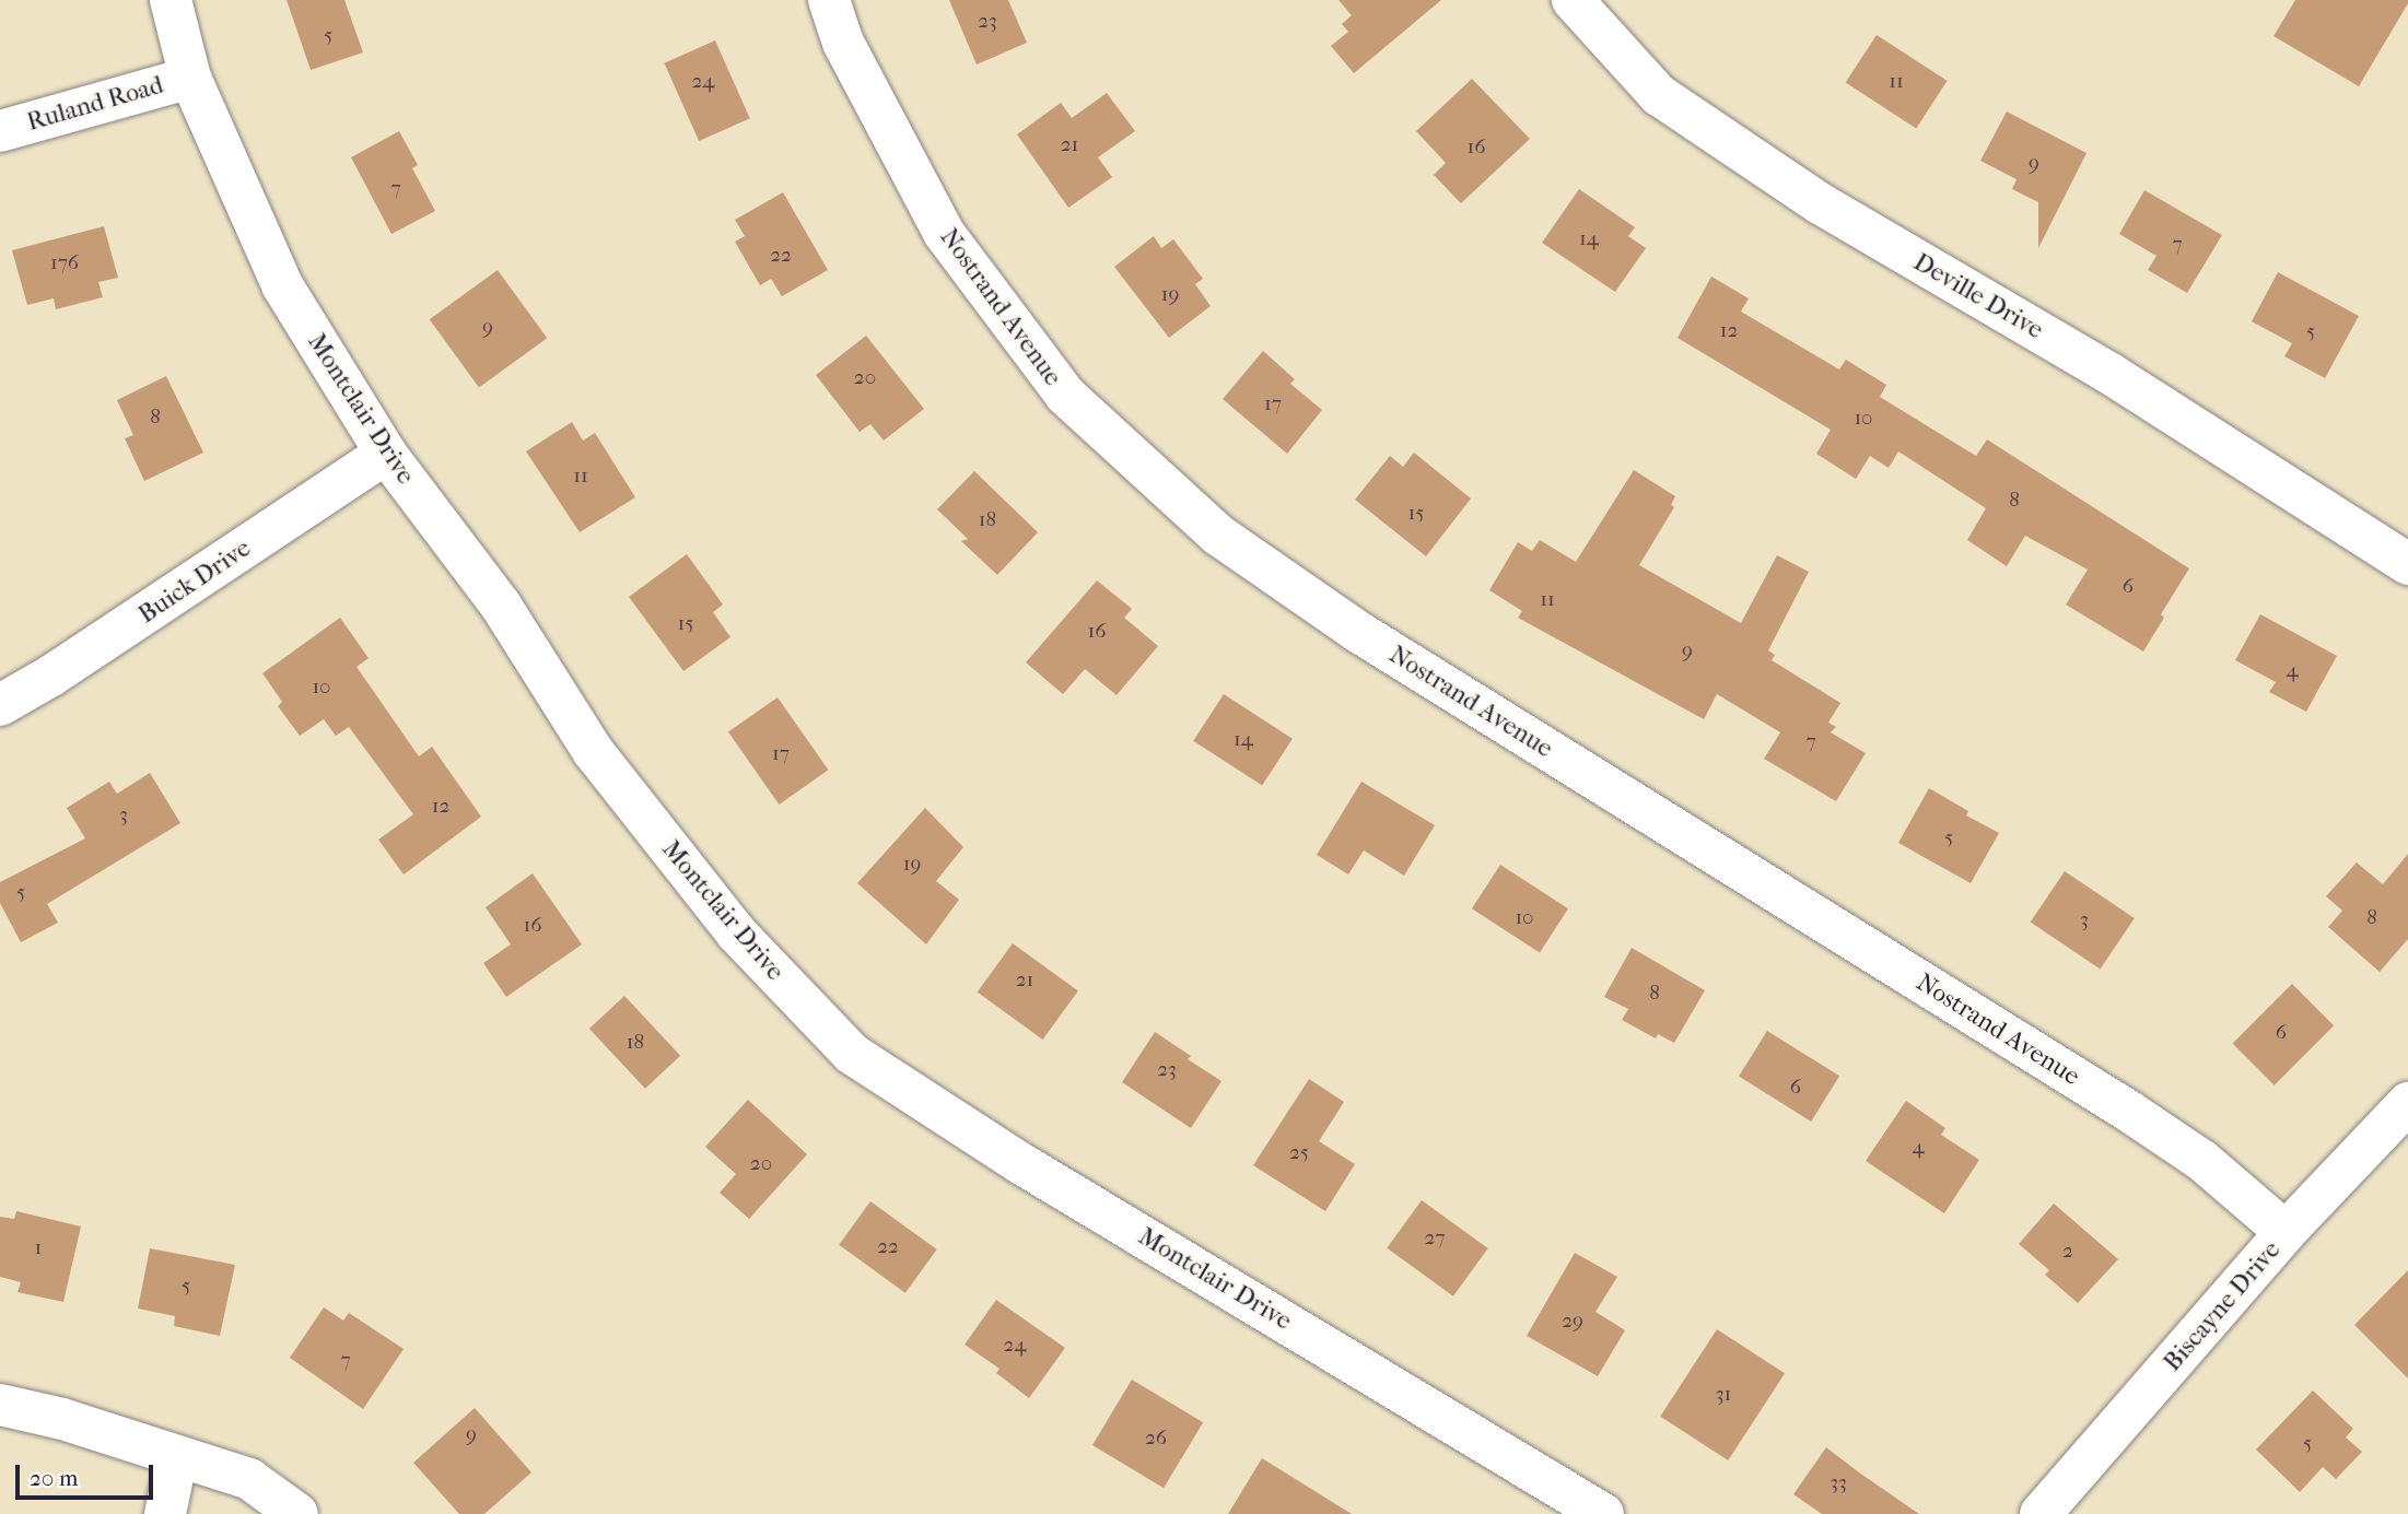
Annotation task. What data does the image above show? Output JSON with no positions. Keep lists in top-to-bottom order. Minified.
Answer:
{"streets":{"street":["Ruland Road","Deville Drive","Nostrand Avenue","Montclair Drive","Buick Drive","Biscayne Drive"]},"crossings":[["Ruland Road","Montclair Drive"],["Nostrand Avenue","Biscayne Drive"],["Montclair Drive","Buick Drive"]],"house_numbers":["23","5","24","11","21","16","9","7","14","7","22","176","19","9","12","5","20","17","8","10","11","8","15","18","6","11","15","16","9","4","10","14","7","17","12","3","5","19","5","10","8","3","16","21","8","6","18","23","6","4","25","20","27","22","1","2","5","29","24","7","31","9","26","5","33"],"scale_bar":"20 m"}
